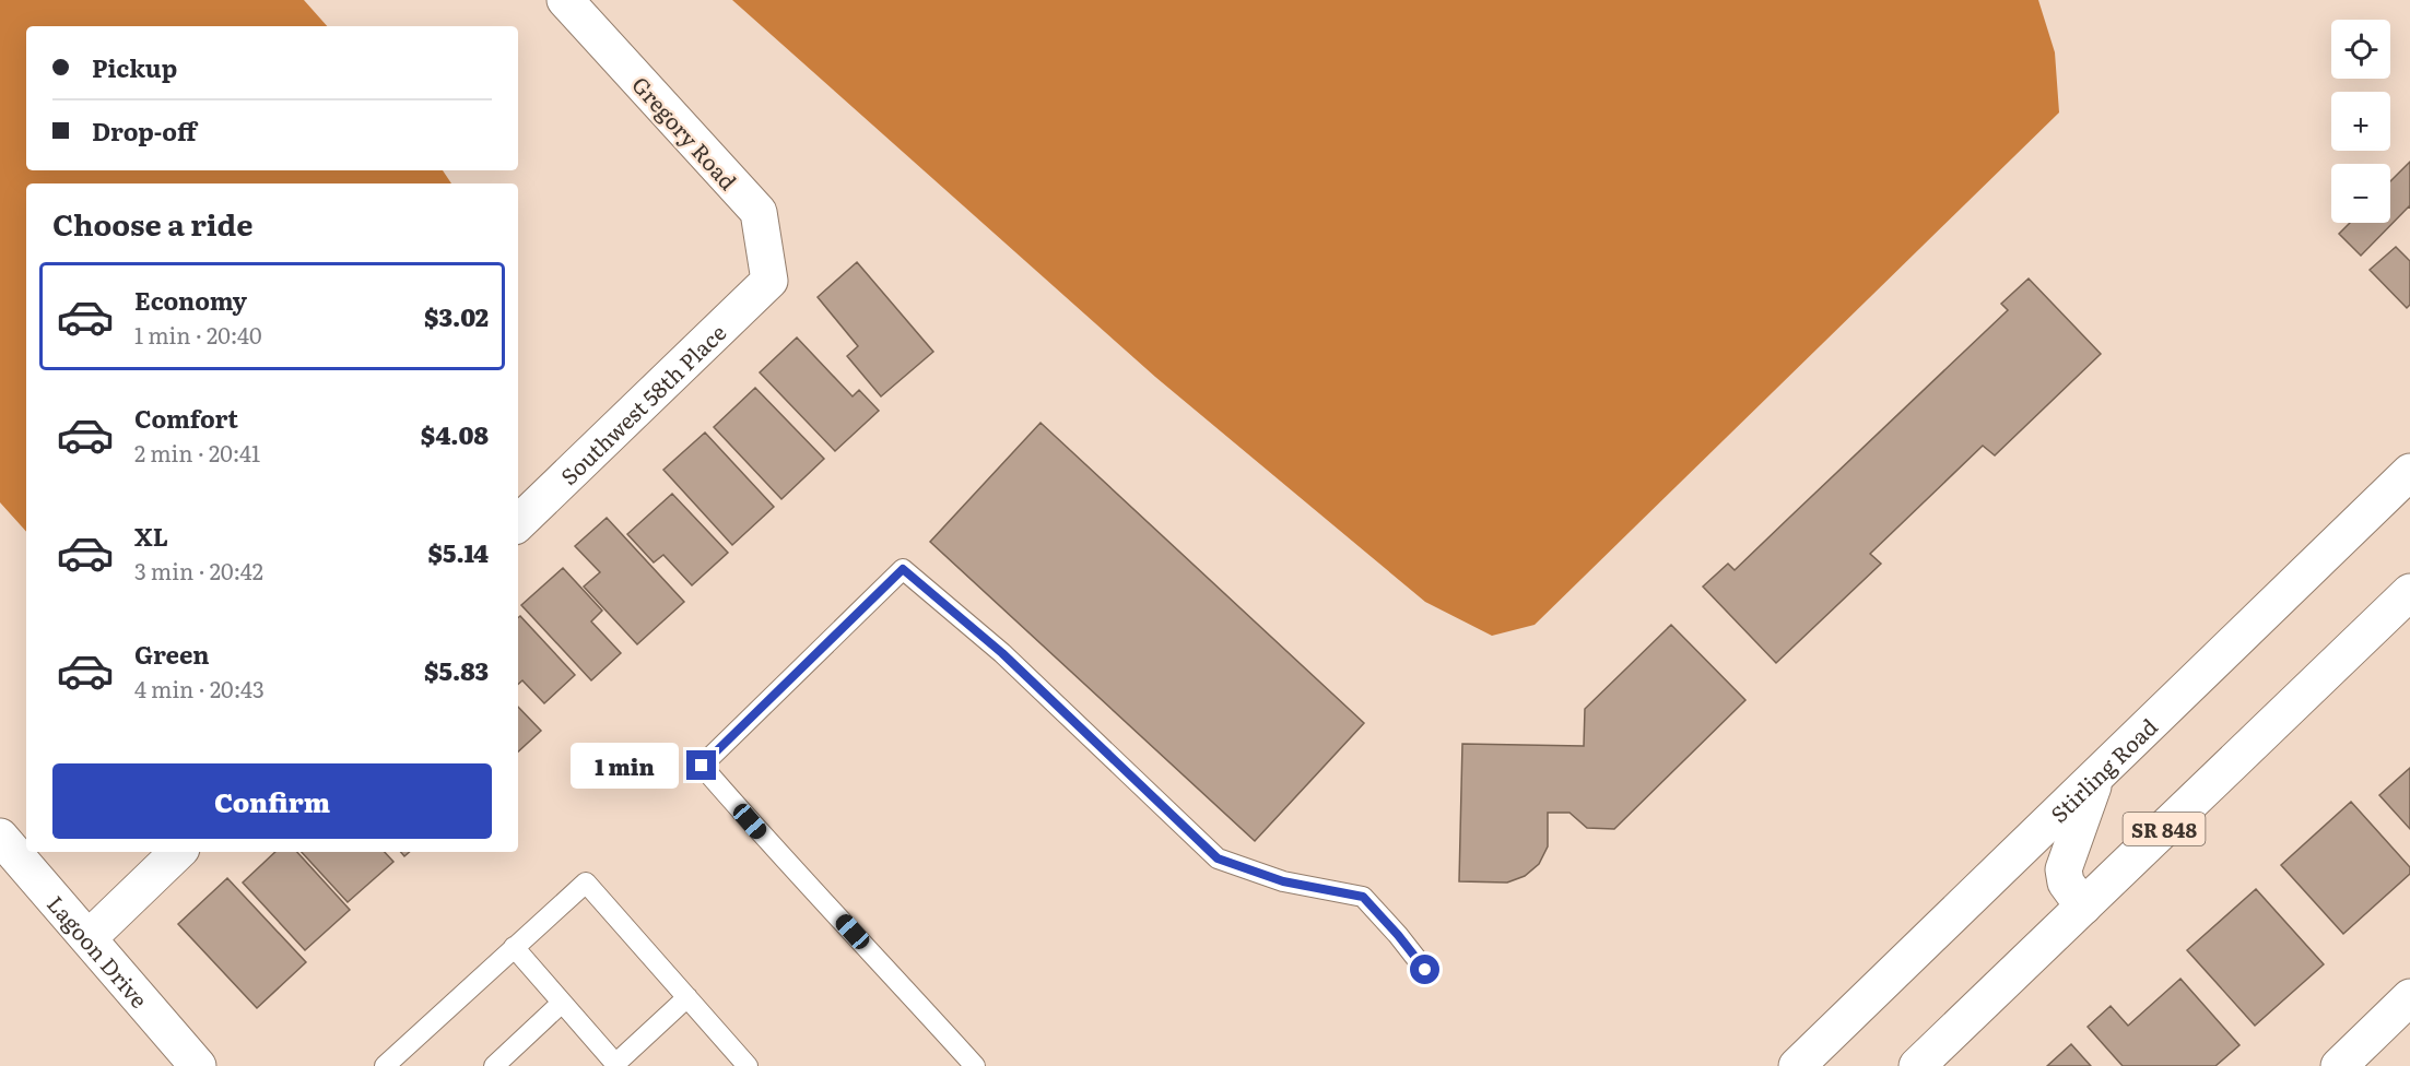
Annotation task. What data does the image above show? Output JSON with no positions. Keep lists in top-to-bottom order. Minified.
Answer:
{"streets":{"main road":["Gregory Road","Southwest 58th Place","Stirling Road","SR 848","Lagoon Drive"]},"crossings":[["Gregory Road","Southwest 58th Place"]],"page":{"map_buttons":["+","−"],"banner":["Pickup","Drop-off"],"heading":"Choose a ride","list":[{"name":"Economy","note":"1 min · 20:40","value":"$3.02"},{"name":"Comfort","note":"2 min · 20:41","value":"$4.08"},{"name":"XL","note":"3 min · 20:42","value":"$5.14"},{"name":"Green","note":"4 min · 20:43","value":"$5.83"}],"bubble":"1 min","buttons":"Confirm"}}
